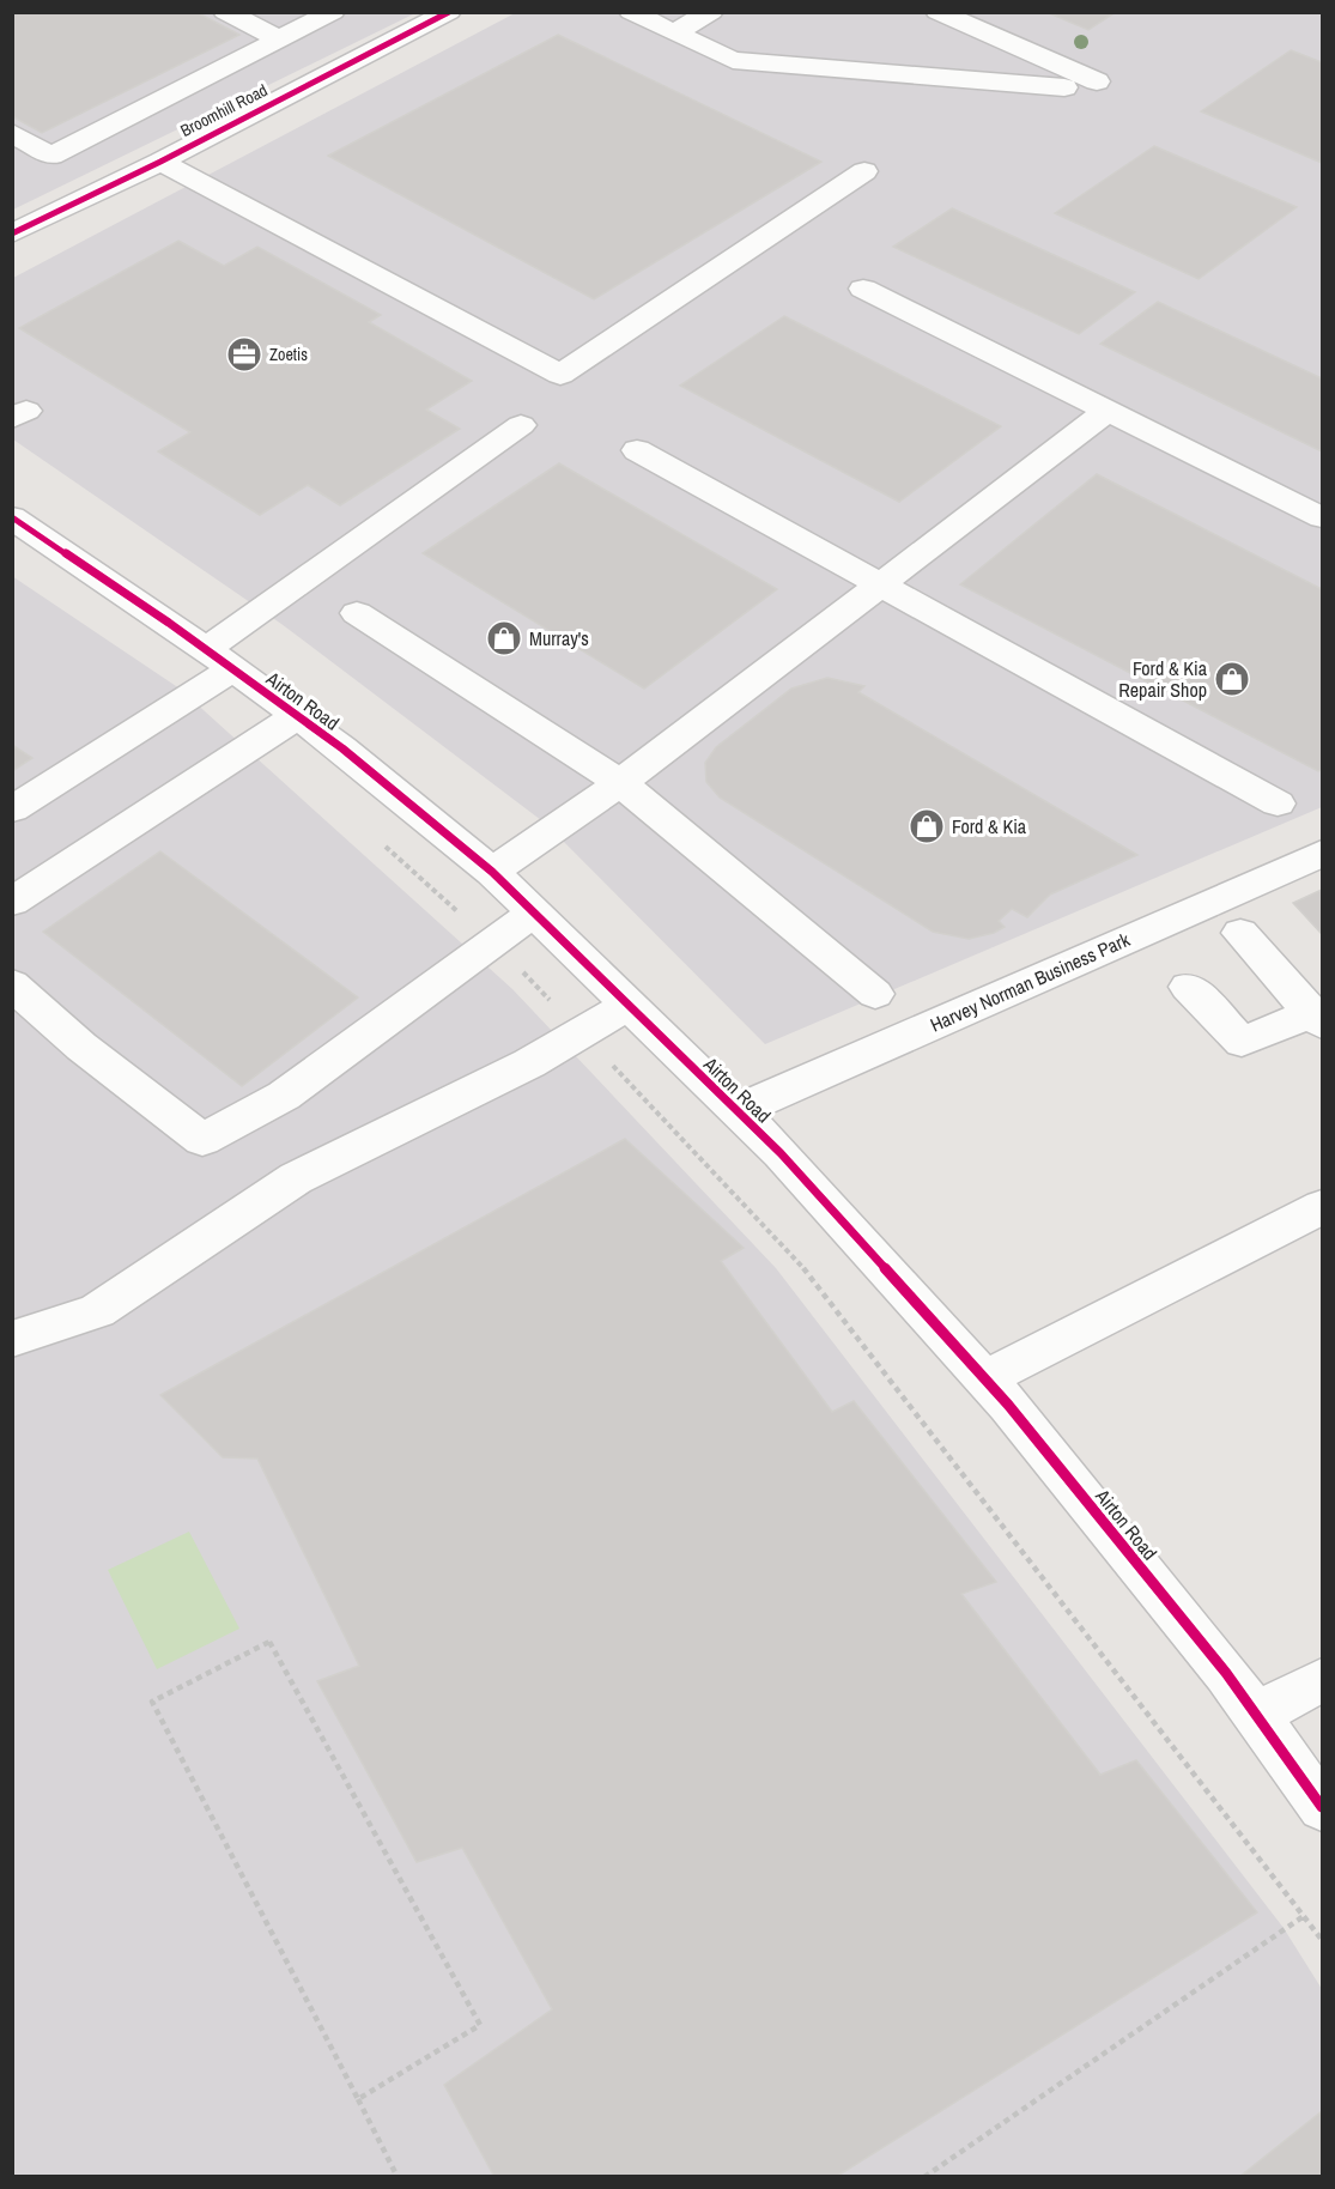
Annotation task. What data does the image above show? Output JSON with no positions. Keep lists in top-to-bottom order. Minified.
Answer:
{"streets":{"street":["Broomhill Road","Airton Road","Harvey Norman Business Park"]},"crossings":[["Airton Road","Harvey Norman Business Park"]],"places":{"office":["Zoetis"],"shop":["Murray's","Ford & Kia Repair Shop","Ford & Kia"]}}
